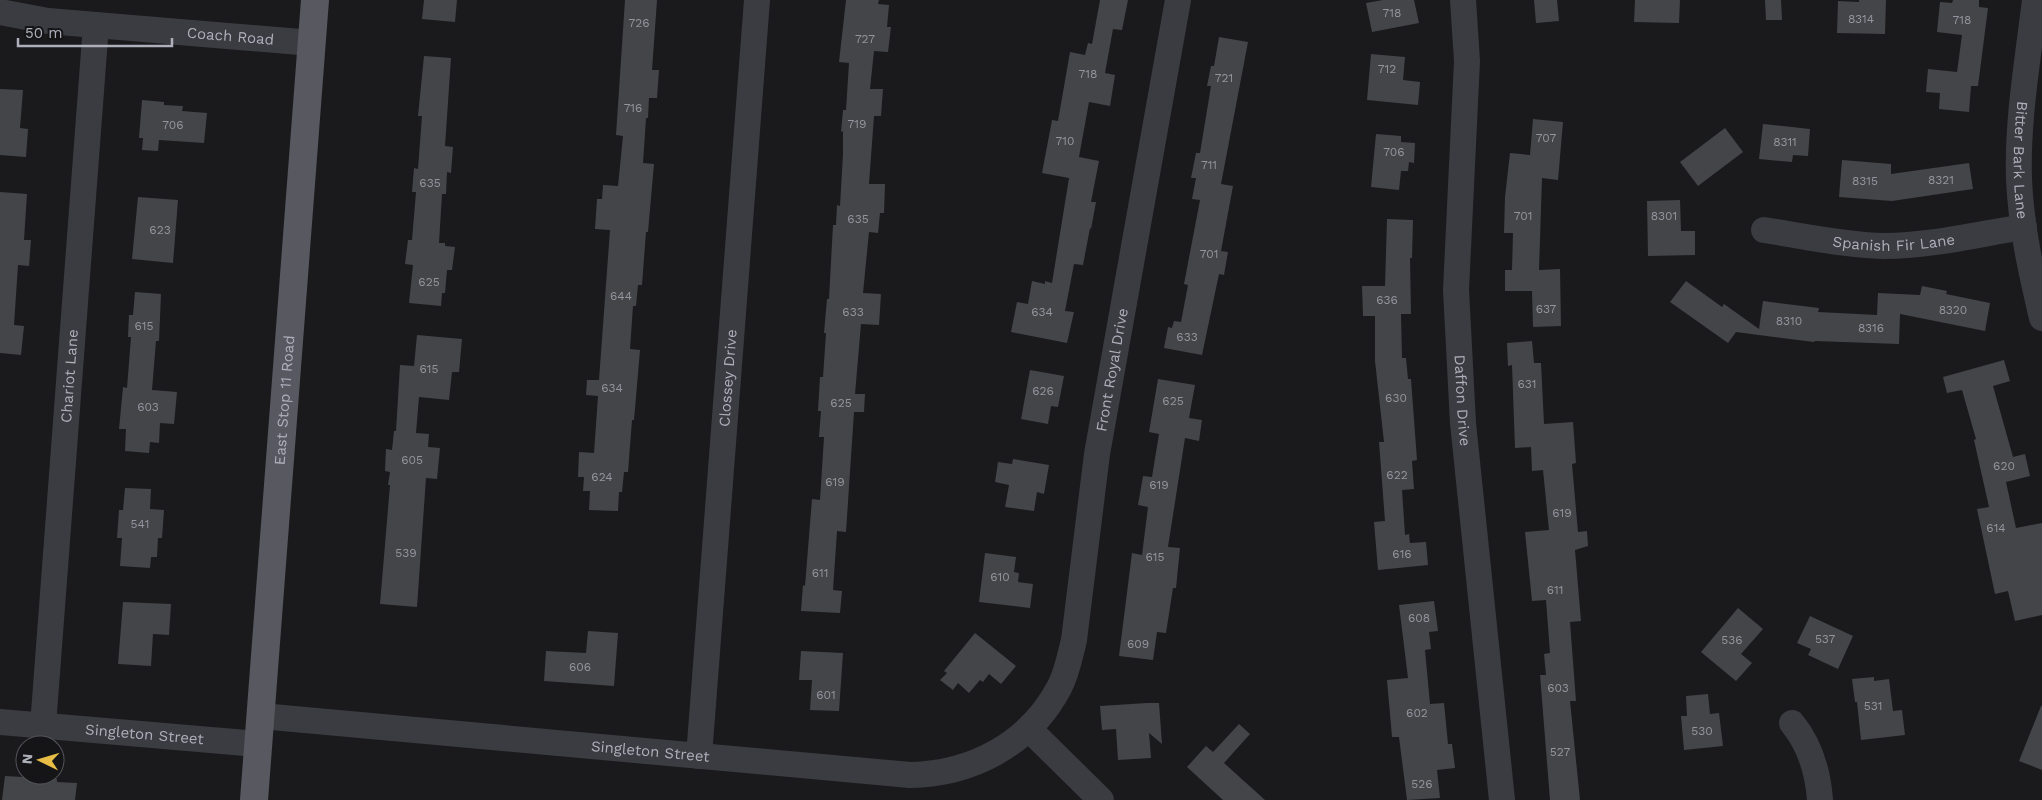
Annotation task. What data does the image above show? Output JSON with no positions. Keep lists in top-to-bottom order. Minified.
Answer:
{"streets":{"main road":["East Stop 11 Road"],"street":["Coach Road","Bitter Bark Lane","Spanish Fir Lane","Front Royal Drive","Chariot Lane","Clossey Drive","Daffon Drive","Singleton Street"]},"crossings":[["Coach Road","Chariot Lane"],["Coach Road","East Stop 11 Road"],["Bitter Bark Lane","Spanish Fir Lane"],["Front Royal Drive","Singleton Street"],["Chariot Lane","Singleton Street"],["Clossey Drive","Singleton Street"],["East Stop 11 Road","Singleton Street"]],"house_numbers":["718","8314","718","726","727","712","718","721","716","719","706","707","710","8311","706","711","8321","8315","635","701","8301","635","623","701","625","644","636","637","8320","633","634","8310","615","8316","633","615","631","634","626","630","625","625","603","605","620","622","624","619","619","619","541","614","539","616","615","611","610","611","608","537","536","609","606","603","601","531","602","530","527","526"],"scale_bar":"50 m","north":"left"}
